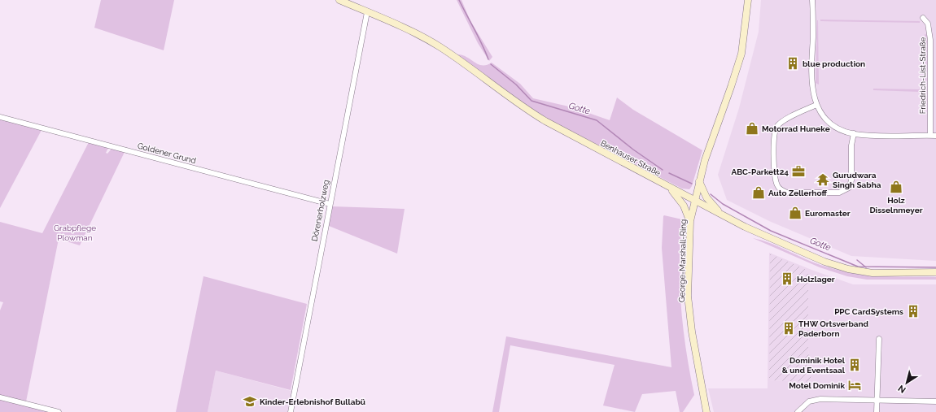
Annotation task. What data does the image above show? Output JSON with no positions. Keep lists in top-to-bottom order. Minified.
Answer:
{"streets":{"main road":["Benhauser Straße","George-Marshall-Ring"],"street":["Friedrich-List-Straße","Goldener Grund","Dörenerholzweg"]},"crossings":[["Goldener Grund","Dörenerholzweg"],["Benhauser Straße","Dörenerholzweg"],["Benhauser Straße","George-Marshall-Ring"]],"water":["Gotte"],"parks":["Grabpflege Plowman"],"places":{"building":["blue production","Holzlager","PPC CardSystems","THW Ortsverband Paderborn","Dominik Hotel & und Eventsaal"],"shop":["Motorrad Huneke","Holz Disselnmeyer","Auto Zellerhoff","Euromaster"],"office":["ABC-Parkett24"],"temple":["Gurudwara Singh Sabha"],"hotel":["Motel Dominik"],"school or university":["Kinder-Erlebnishof Bullabü"]},"north":"bottom left"}
